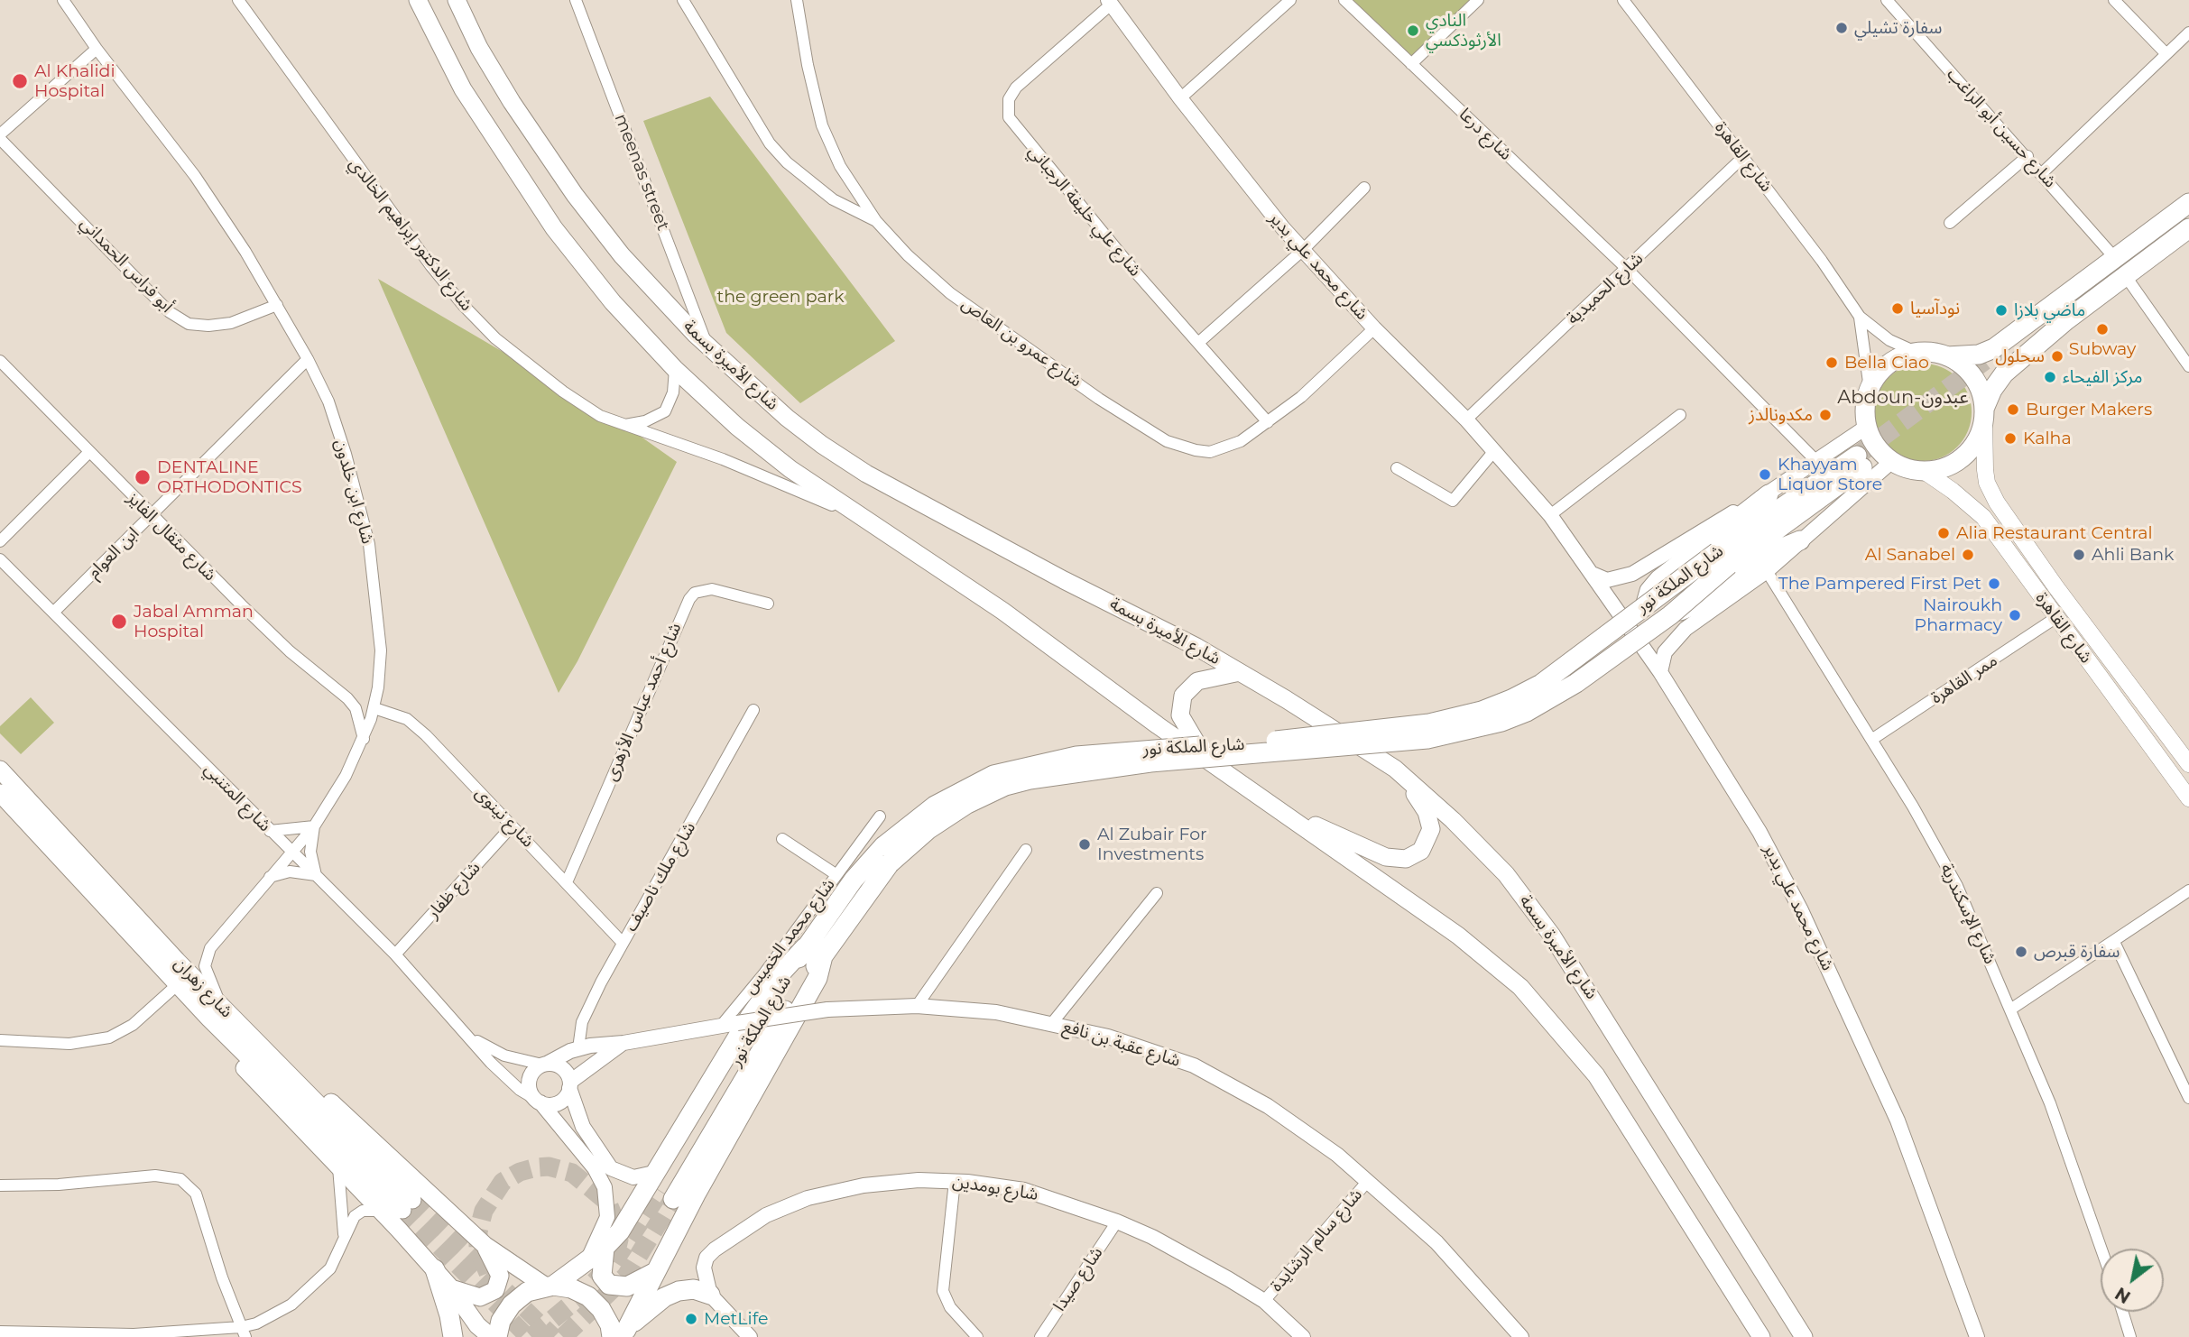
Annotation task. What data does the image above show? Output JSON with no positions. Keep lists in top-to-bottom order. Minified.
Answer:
{"streets":{"highway":["شارع الملكة نور"],"main road":["شارع القاهرة","شارع الأميرة بسمة","شارع زهران"],"street":["شارع حسين أبو الراغب","شارع درعا","meenas street","شارع علي خليفة الرجباني","شارع الدكتور إبراهيم الخالدي","أبو فراس الحمداني","شارع محمد علي بدير","شارع الحميدية","شارع عمرو بن العاص","شارع ابن خلدون","شارع مثقال الفايز","ابن العوام","ممر القاهرة","شارع أحمد عباس الأزهرى","شارع المتنبي","شارع نينوى","شارع ملك ناصيف","شارع ظفار","شارع الإسكندرية","شارع محمد الخميس","شارع عقبة بن نافع","شارع بومدين","شارع سالم الرشايدة","شارع صيدا"]},"crossings":[["شارع درعا","شارع الحميدية"],["شارع درعا","شارع الملكة نور"],["شارع القاهرة","شارع الحميدية"],["شارع القاهرة","شارع الملكة نور"],["شارع القاهرة","ممر القاهرة"],["meenas street","شارع الأميرة بسمة"],["شارع علي خليفة الرجباني","شارع محمد علي بدير"],["شارع علي خليفة الرجباني","شارع عمرو بن العاص"],["أبو فراس الحمداني","شارع ابن خلدون"],["شارع محمد علي بدير","شارع الحميدية"],["شارع محمد علي بدير","شارع عمرو بن العاص"],["شارع محمد علي بدير","شارع الملكة نور"],["شارع ابن خلدون","شارع مثقال الفايز"],["شارع ابن خلدون","ابن العوام"],["شارع ابن خلدون","شارع المتنبي"],["شارع ابن خلدون","شارع نينوى"],["شارع ابن خلدون","شارع زهران"],["شارع مثقال الفايز","ابن العوام"],["ابن العوام","شارع المتنبي"],["ممر القاهرة","شارع الإسكندرية"],["شارع أحمد عباس الأزهرى","شارع نينوى"],["شارع المتنبي","شارع ظفار"],["شارع المتنبي","شارع عقبة بن نافع"],["شارع نينوى","شارع ملك ناصيف"],["شارع نينوى","شارع ظفار"],["شارع ملك ناصيف","شارع عقبة بن نافع"],["شارع محمد الخميس","شارع عقبة بن نافع"],["شارع عقبة بن نافع","شارع سالم الرشايدة"],["شارع بومدين","شارع سالم الرشايدة"],["شارع بومدين","شارع صيدا"]],"districts":["Abdoun-عبدون"],"parks":["the green park"],"places":["سفارة تشيلي","النادي الأرثوذكسي","Al Khalidi Hospital","نودآسيا","ماضي بلازا","Subway","سحلول","Bella Ciao","مركز الفيحاء","Burger Makers","مكدونالدز","Kalha","Khayyam Liquor Store","DENTALINE ORTHODONTICS","Alia Restaurant Central","Al Sanabel","Ahli Bank","The Pampered First Pet","Nairoukh Pharmacy","Jabal Amman Hospital","Al Zubair For Investments","سفارة قبرص","MetLife"],"north":"bottom left"}
